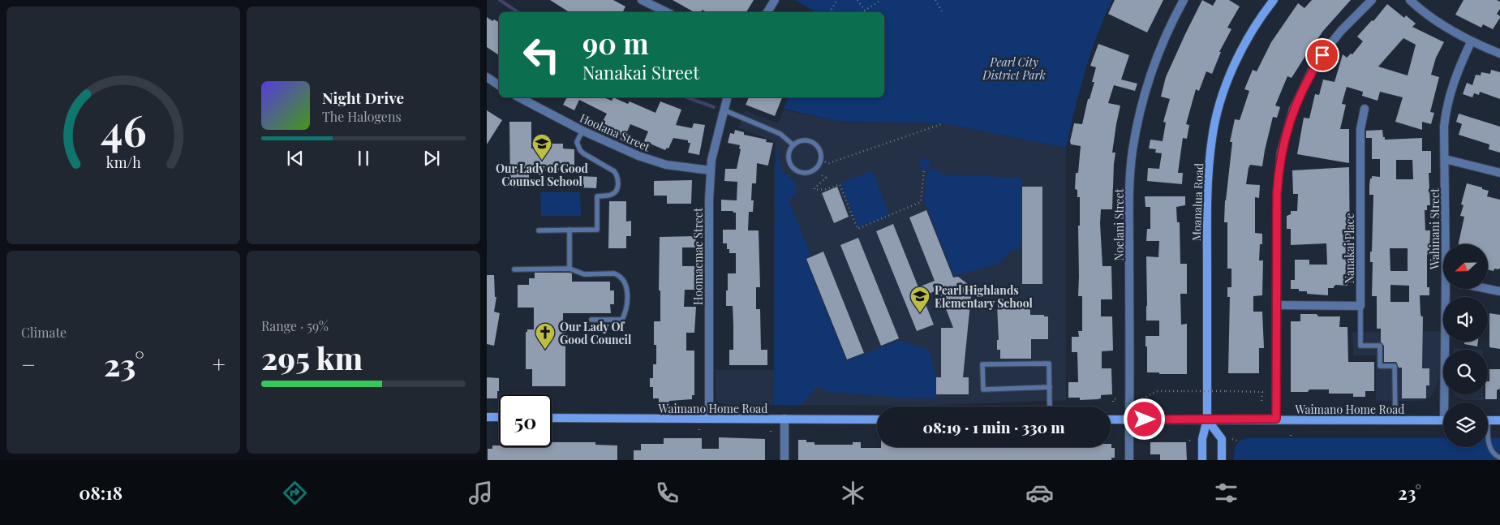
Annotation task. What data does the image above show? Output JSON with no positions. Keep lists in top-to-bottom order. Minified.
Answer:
{"streets":{"main road":["Moanalua Road","Waimano Home Road"],"street":["Hoolana Street","Noelani Street","Wahinani Street","Nanakai Place","Hoomaemae Street"]},"crossings":[["Hoolana Street","Hoomaemae Street"],["Moanalua Road","Waimano Home Road"],["Noelani Street","Waimano Home Road"],["Hoomaemae Street","Waimano Home Road"]],"parks":["Pearl City District Park"],"places":{"school or university":["Our Lady of Good Counsel School","Pearl Highlands Elementary School"],"church":["Our Lady Of Good Council"]},"north":"left","page":{"turn":["90 m","Nanakai Street"],"song":["Night Drive","The Halogens"],"tile":["Climate",["Range · 59%","295 km"]],"heat":["−","23°","+"],"limit":"50","trip":"08:19 · 1 min · 330 m","tabs":["08:18","23°"],"gauge":["46","km/h"]}}
